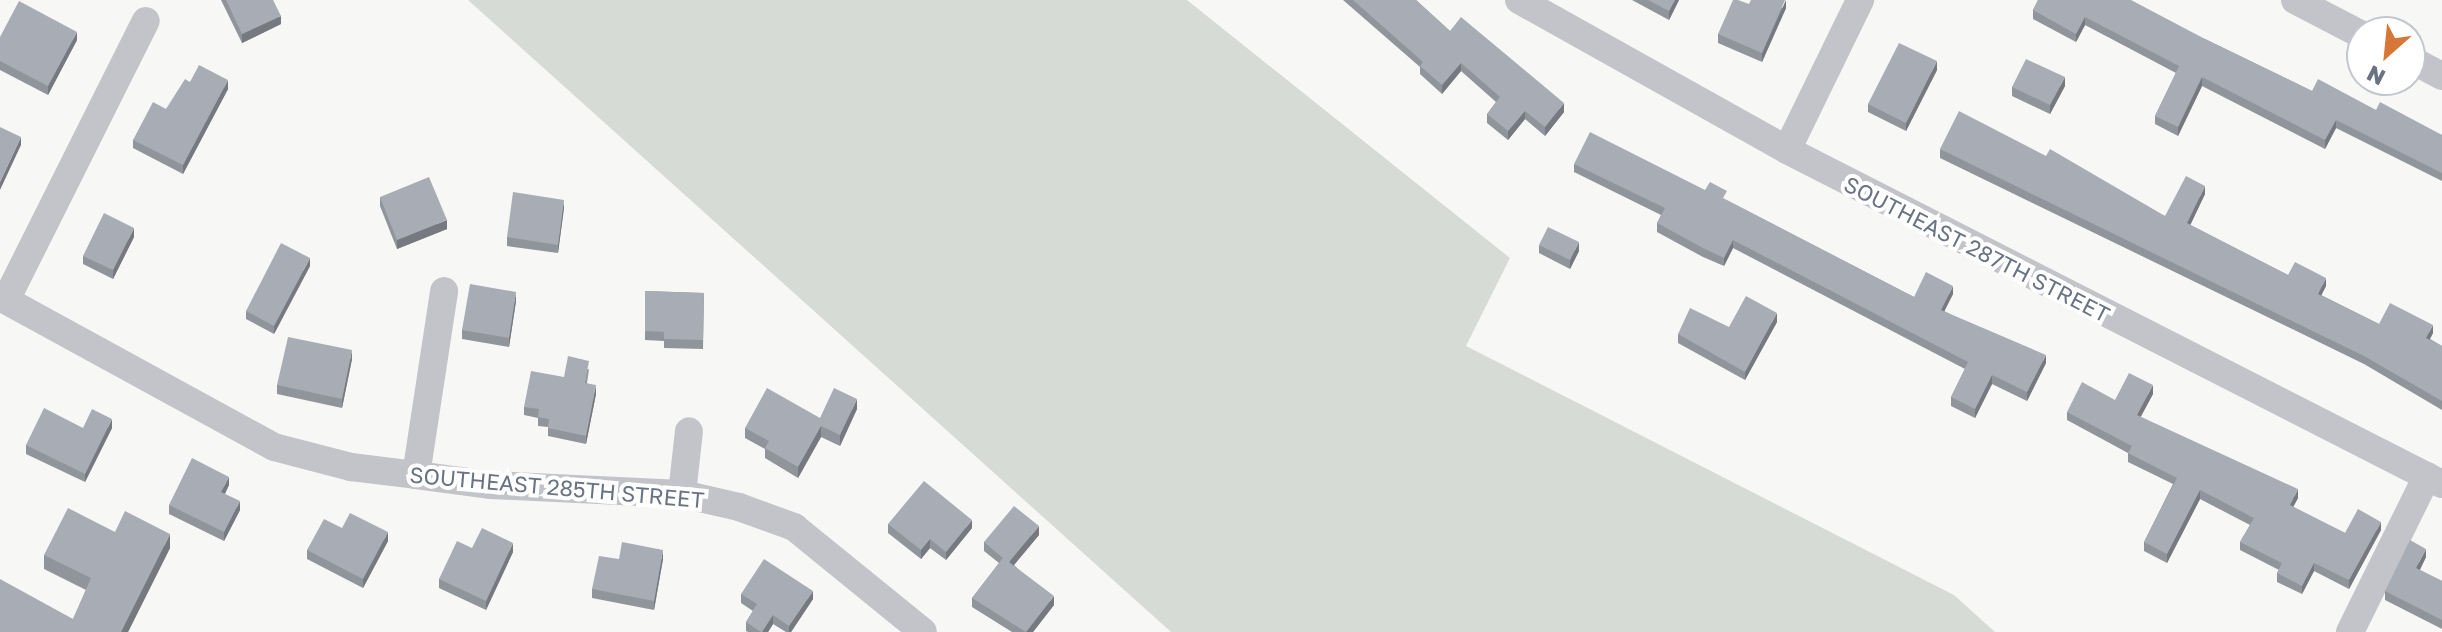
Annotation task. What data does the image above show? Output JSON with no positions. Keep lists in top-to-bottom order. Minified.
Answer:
{"streets":{"street":["SOUTHEAST 287TH STREET","SOUTHEAST 285TH STREET"]},"north":"bottom left"}
